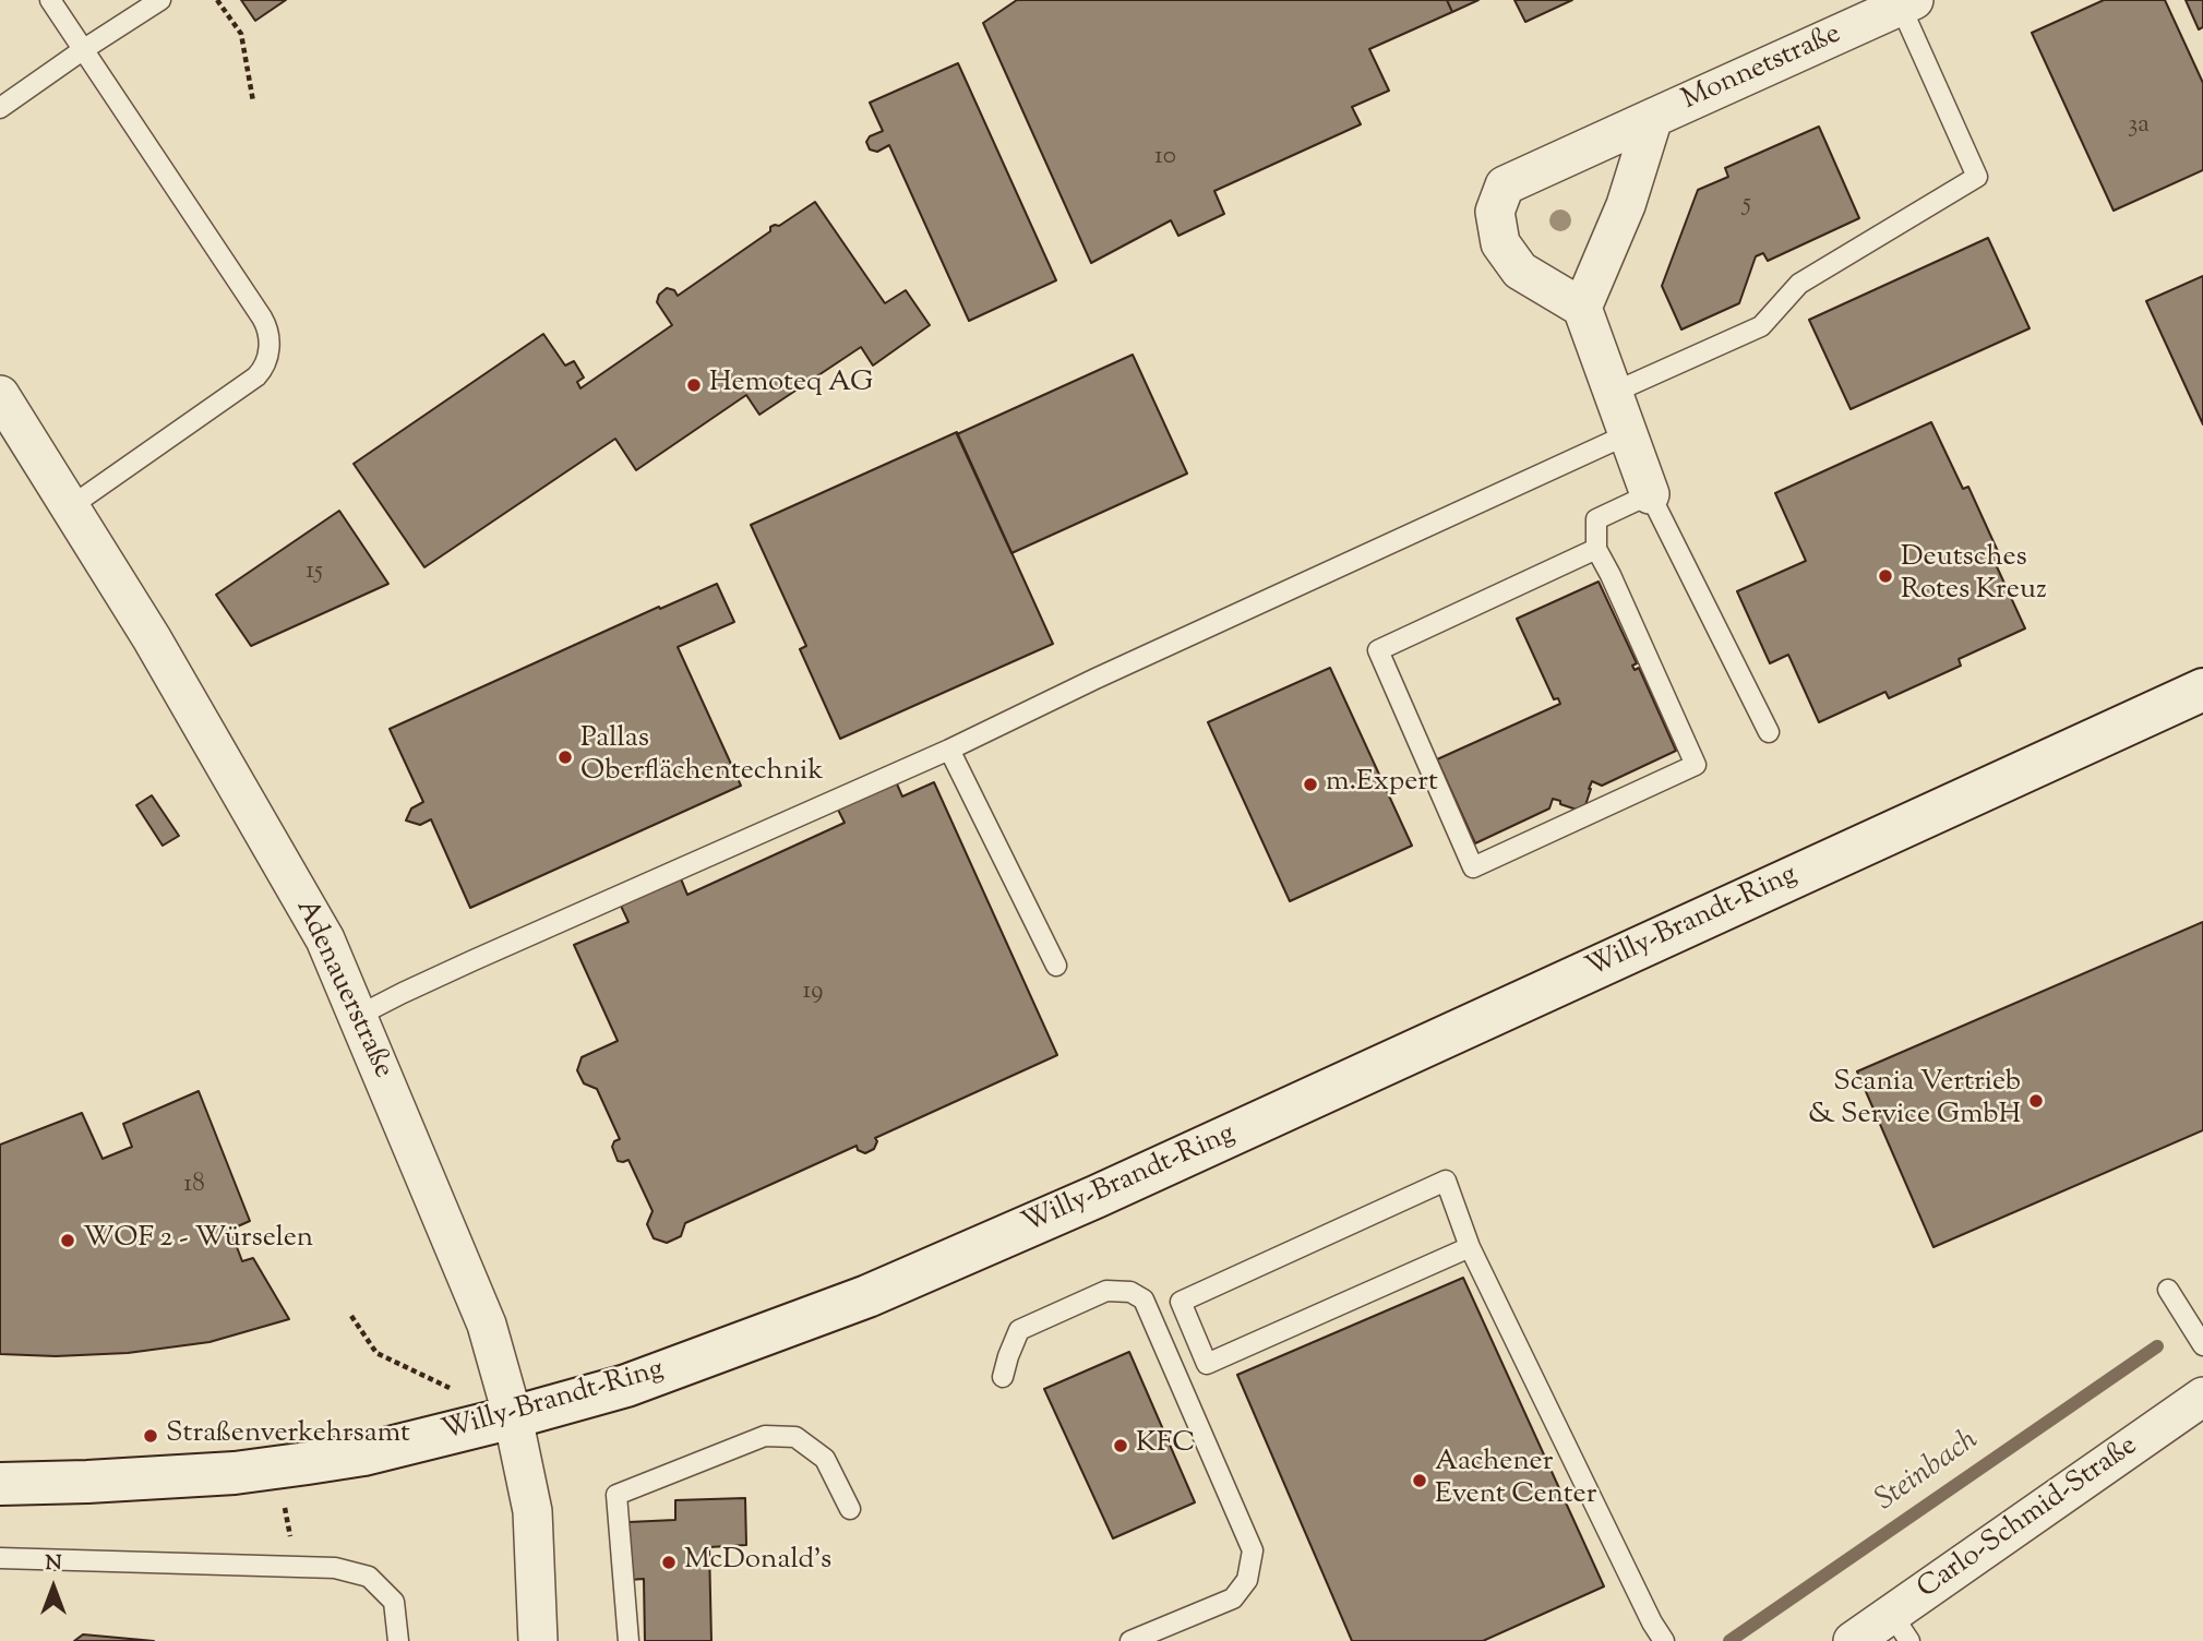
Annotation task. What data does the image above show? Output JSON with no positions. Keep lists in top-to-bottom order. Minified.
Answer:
{"streets":{"street":["Monnetstraße","Willy-Brandt-Ring","Adenauerstraße","Carlo-Schmid-Straße"]},"crossings":[["Willy-Brandt-Ring","Adenauerstraße"]],"water":["Steinbach"],"places":["Hemoteq AG","Deutsches Rotes Kreuz","Pallas Oberflächentechnik","m.Expert","Scania Vertrieb & Service GmbH","WOF 2 - Würselen","Straßenverkehrsamt","KFC","Aachener Event Center","McDonald's"],"house_numbers":["3a","10","5","15","19","18"],"north":"top"}
